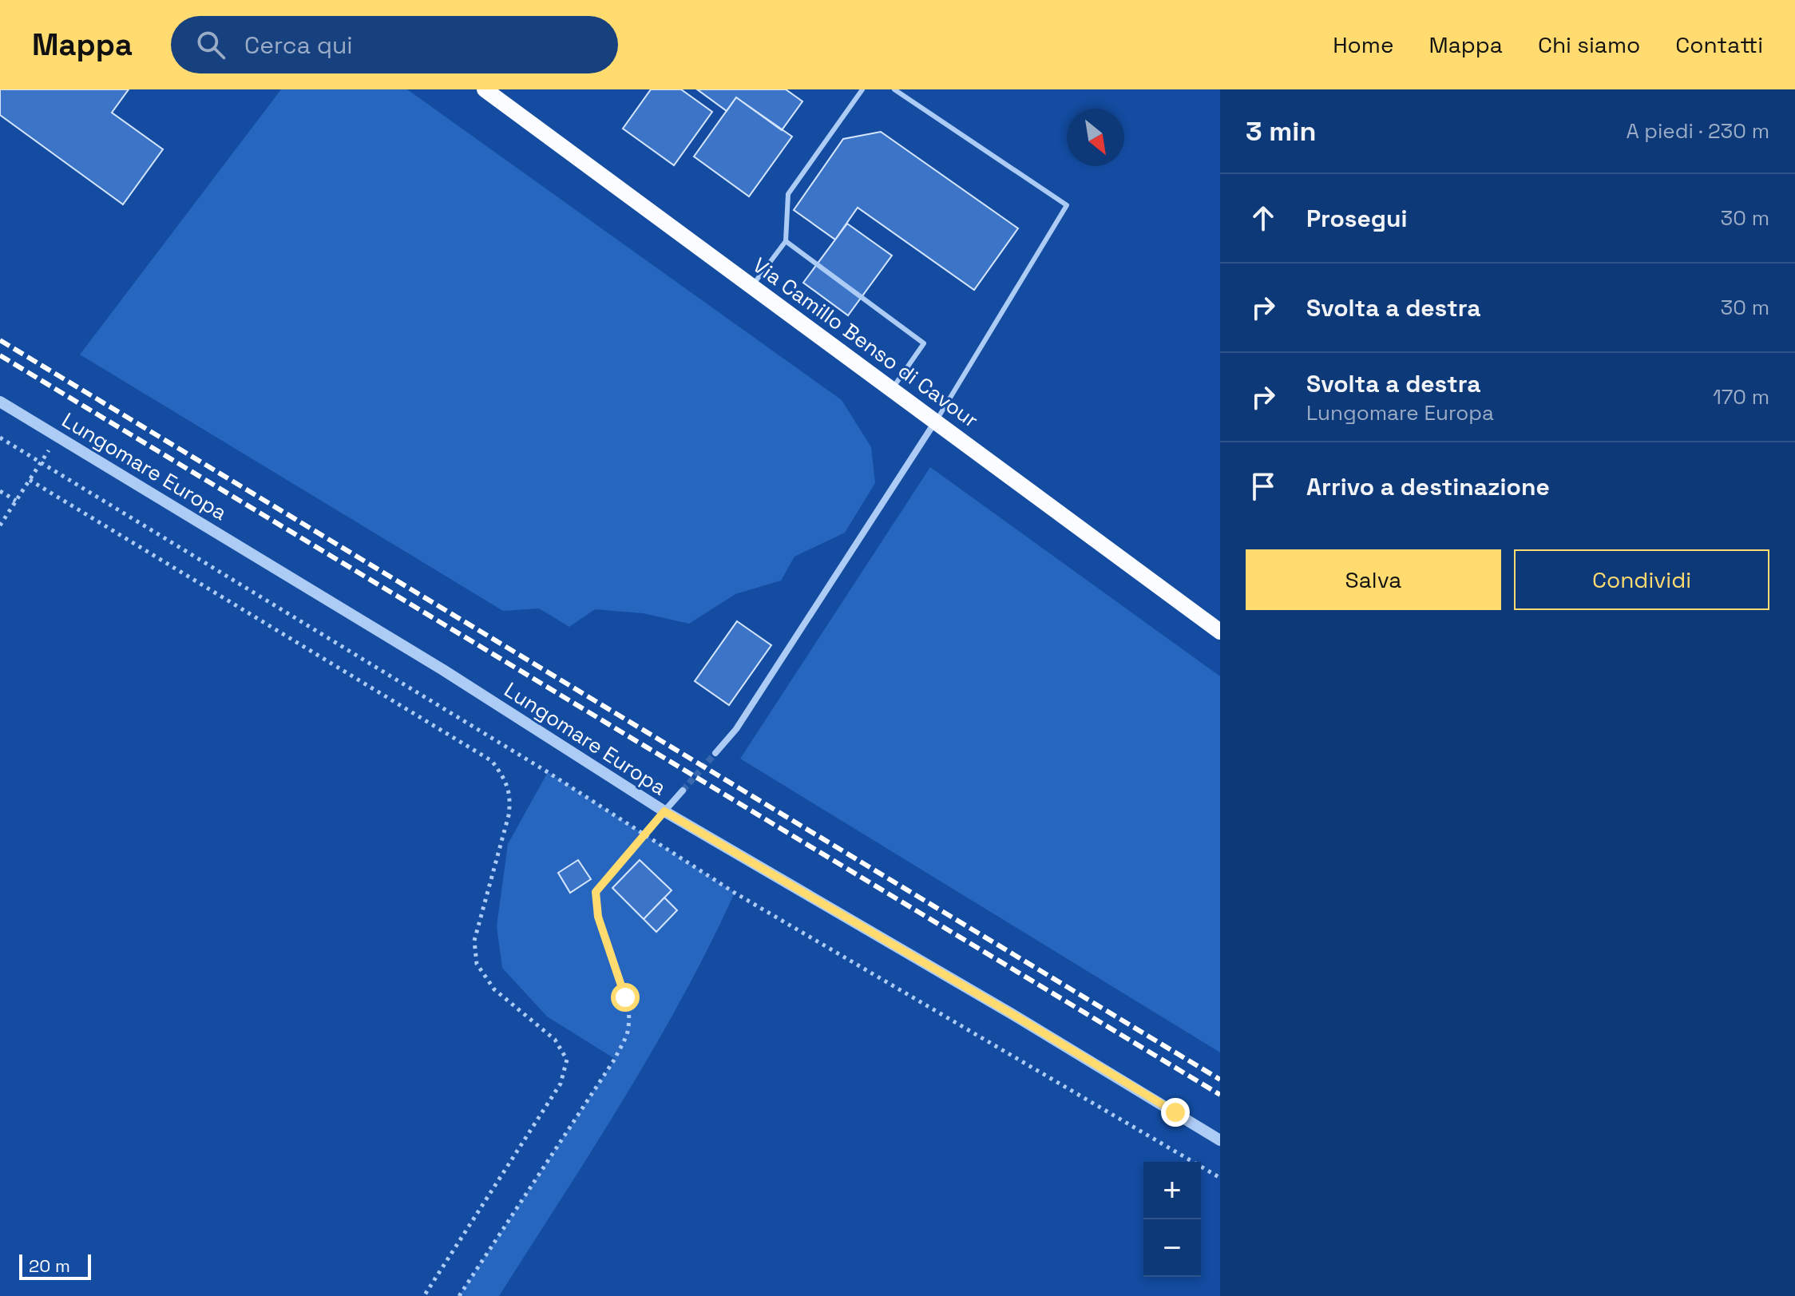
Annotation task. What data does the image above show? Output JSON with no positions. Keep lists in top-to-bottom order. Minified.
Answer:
{"streets":{"main road":["Via Camillo Benso di Cavour"],"street":["Lungomare Europa"]},"scale_bar":"20 m","north":"bottom right","page":{"header":"Mappa","search":"Cerca qui","nav":["Home","Mappa","Chi siamo","Contatti"],"heading":["3 min","A piedi · 230 m"],"list":[["Prosegui","30 m"],["Svolta a destra","30 m"],["Svolta a destra","Lungomare Europa","170 m"],"Arrivo a destinazione"],"buttons":["Salva","Condividi"],"map_buttons":["+","−"],"scale":"20 m"}}
